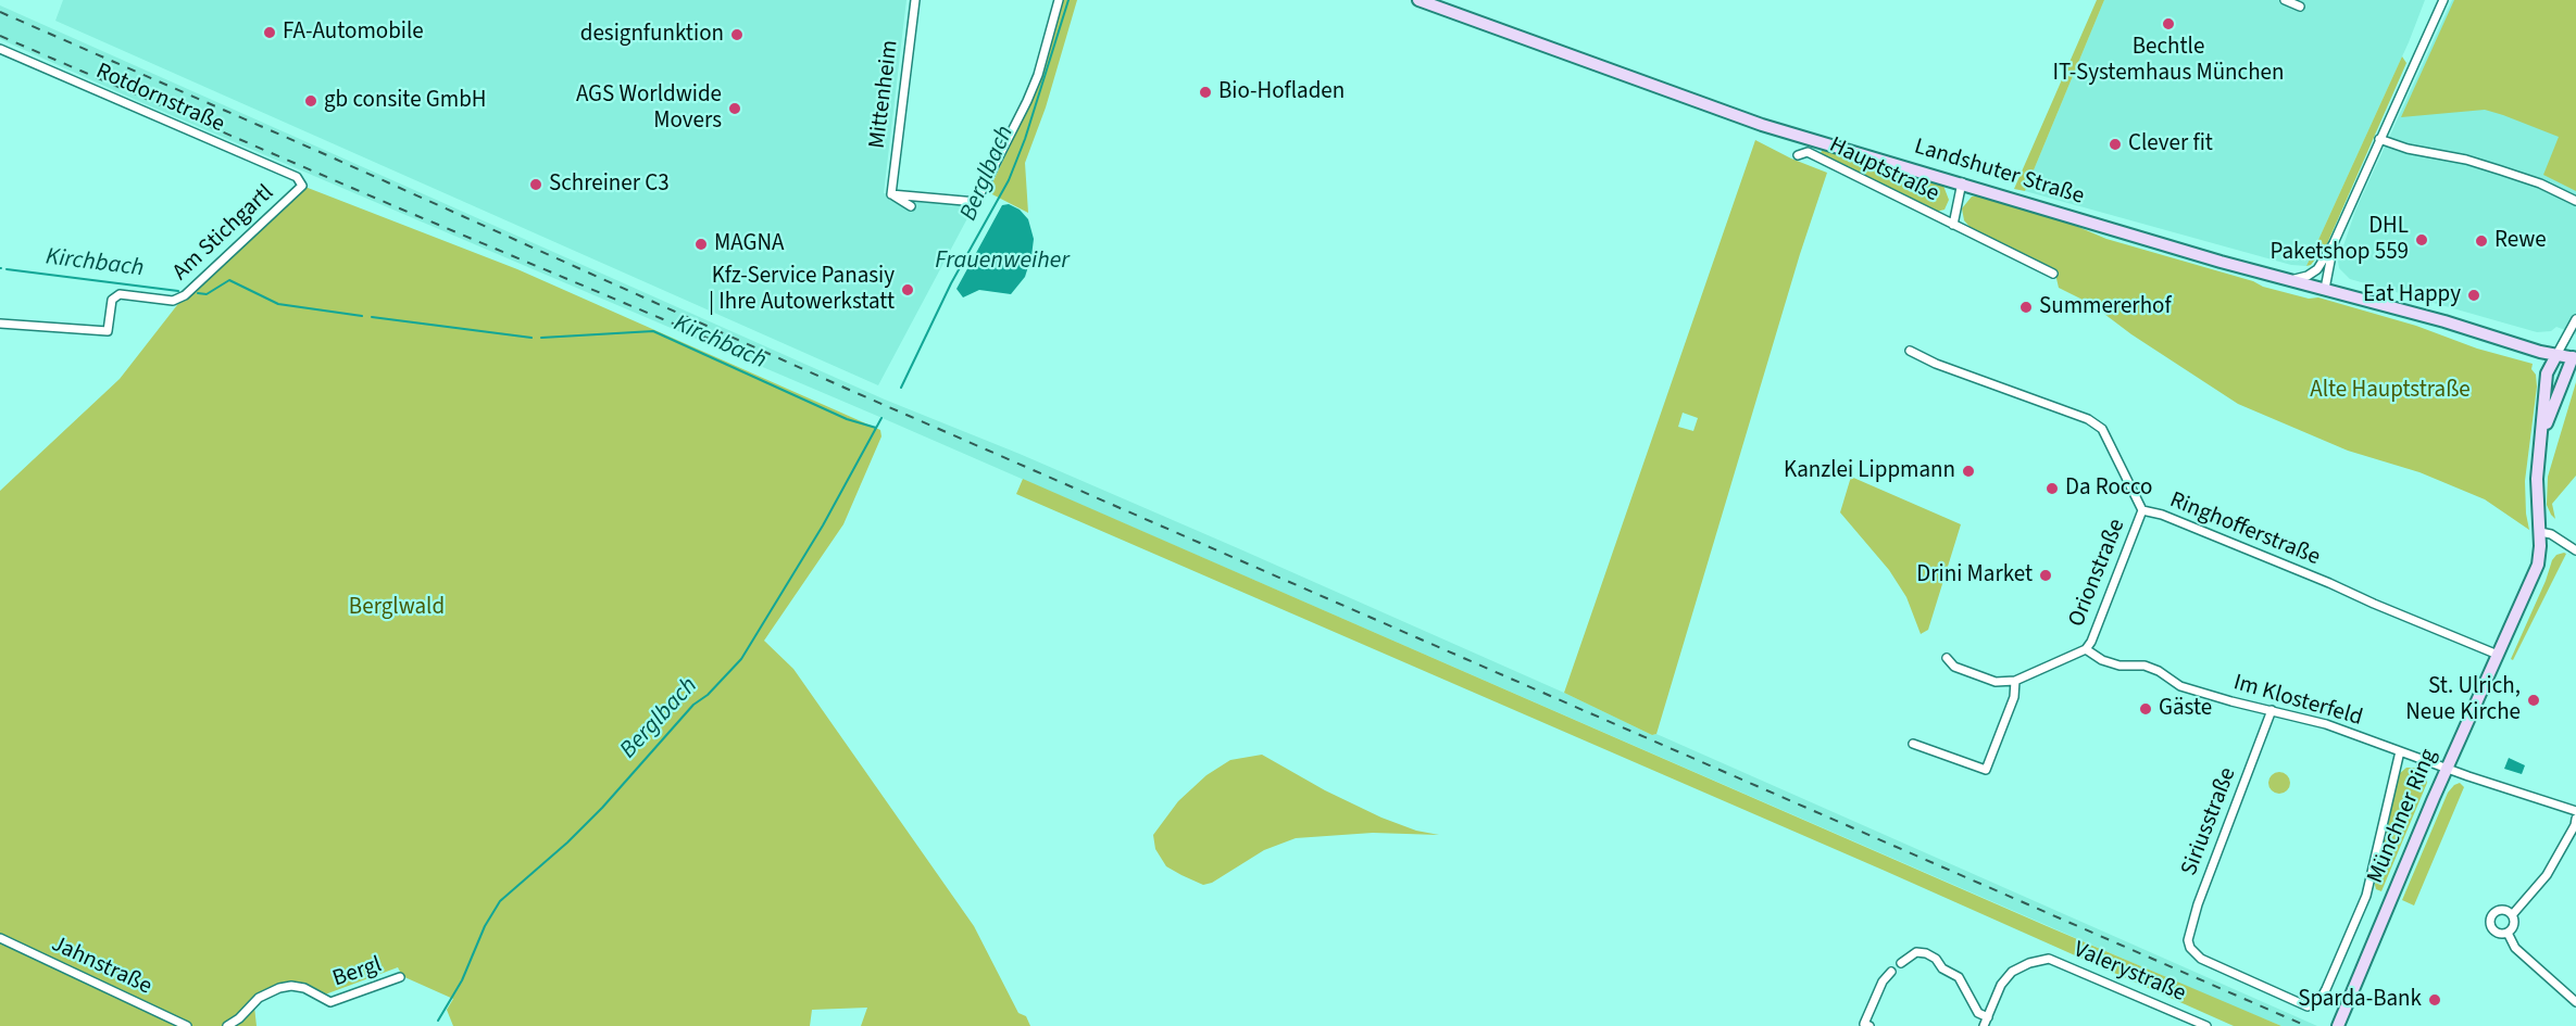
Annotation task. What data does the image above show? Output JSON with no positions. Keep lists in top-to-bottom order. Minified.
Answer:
{"streets":{"main road":["Landshuter Straße","Münchner Ring"],"street":["Mittenheim","Rotdornstraße","Hauptstraße","Am Stichgartl","Ringhofferstraße","Orionstraße","Im Klosterfeld","Siriusstraße","Jahnstraße","Bergl","Valerystraße"]},"crossings":[["Rotdornstraße","Am Stichgartl"],["Hauptstraße","Landshuter Straße"],["Landshuter Straße","Münchner Ring"],["Ringhofferstraße","Orionstraße"],["Ringhofferstraße","Münchner Ring"],["Orionstraße","Im Klosterfeld"],["Im Klosterfeld","Münchner Ring"],["Im Klosterfeld","Siriusstraße"]],"water":["Berglbach","Frauenweiher","Kirchbach"],"parks":["Alte Hauptstraße","Berglwald"],"places":["Bechtle IT-Systemhaus München","FA-Automobile","designfunktion","Bio-Hofladen","gb consite GmbH","AGS Worldwide Movers","Clever fit","Schreiner C3","DHL Paketshop 559","Rewe","MAGNA","Kfz-Service Panasiy | Ihre Autowerkstatt","Eat Happy","Summererhof","Kanzlei Lippmann","Da Rocco","Drini Market","St. Ulrich, Neue Kirche","Gäste","Sparda-Bank"]}
